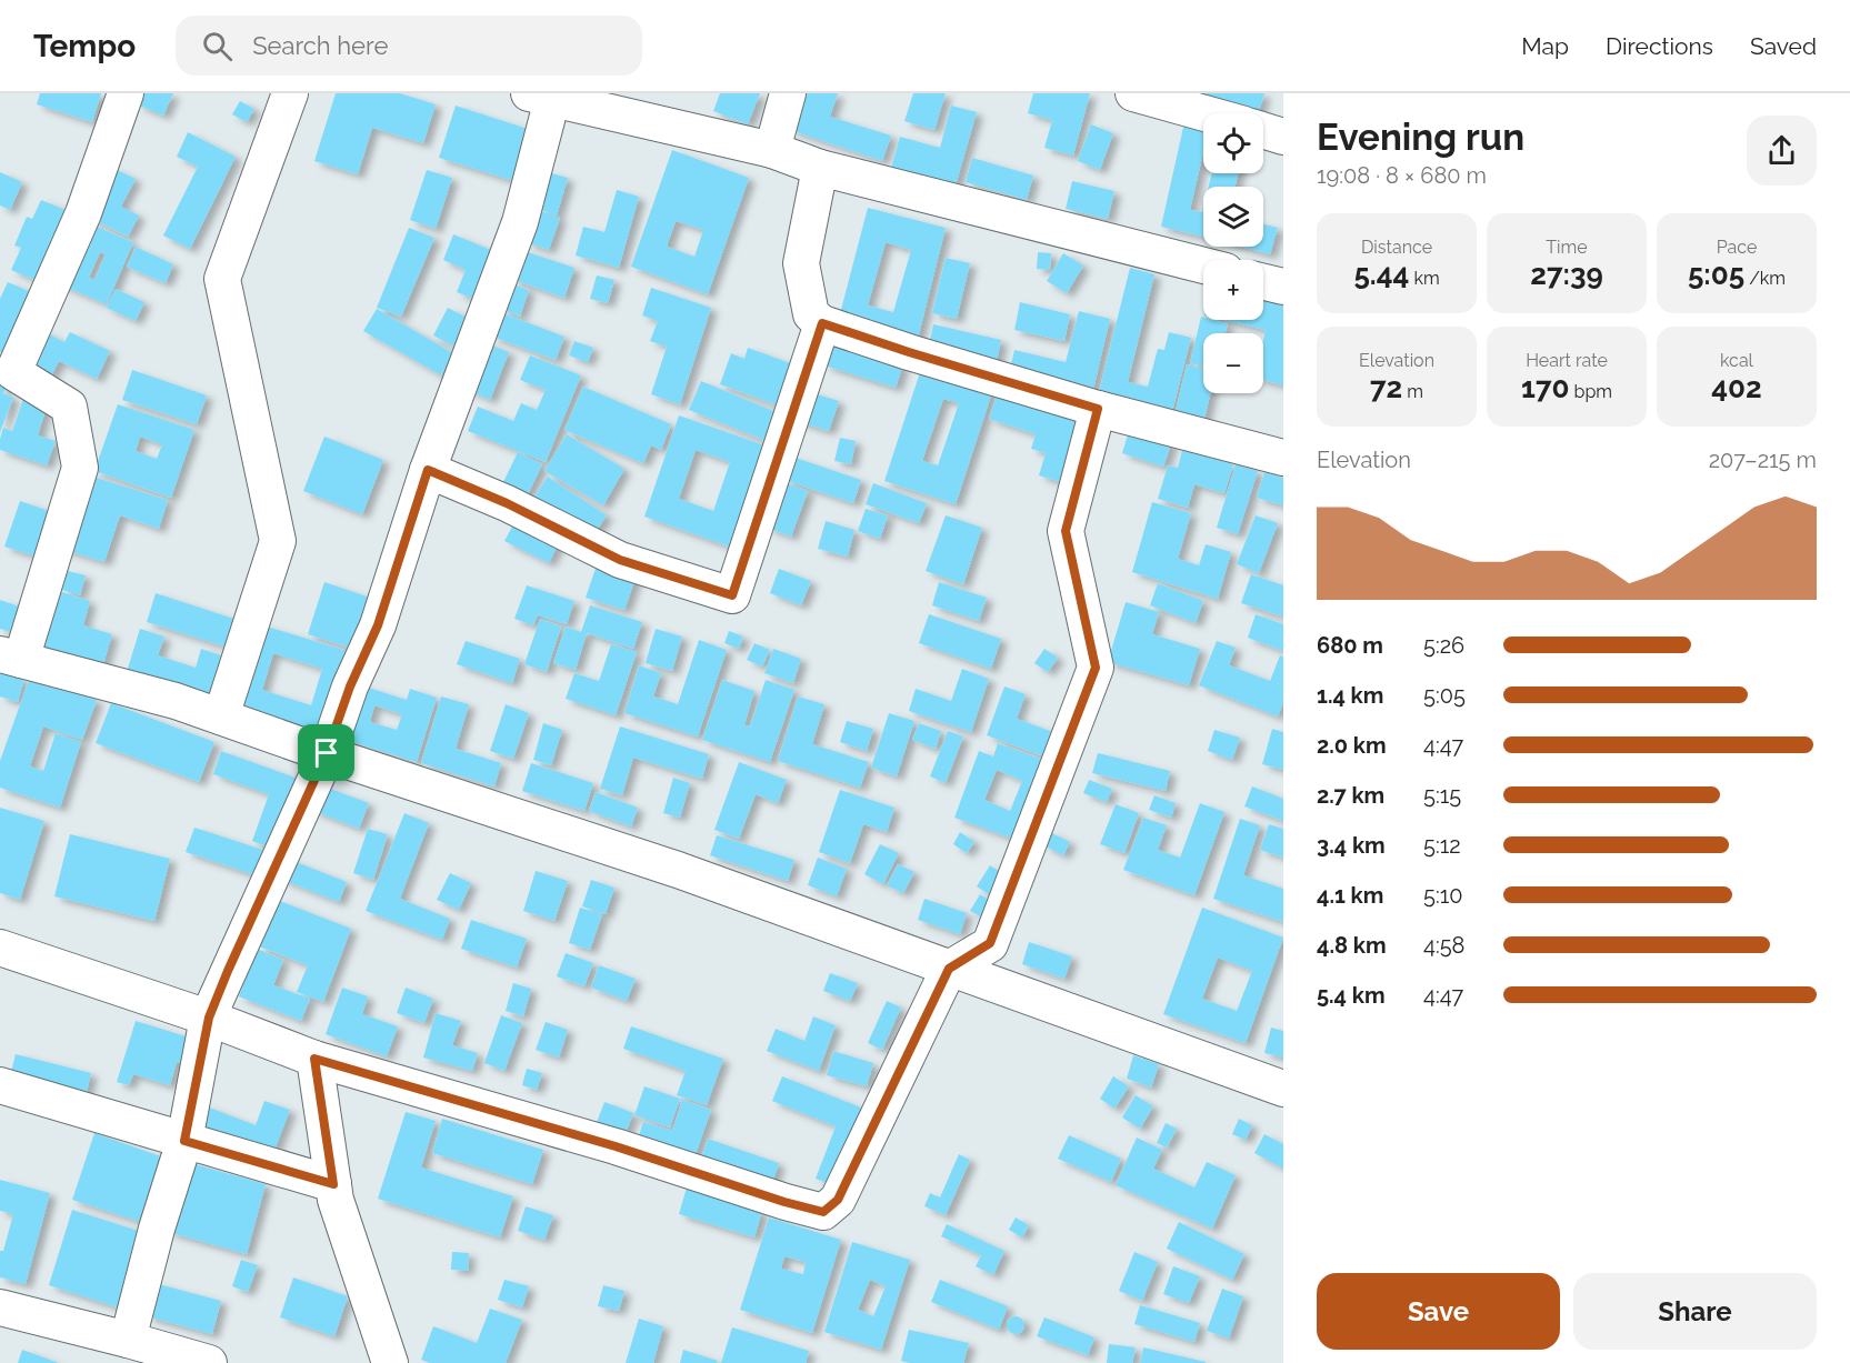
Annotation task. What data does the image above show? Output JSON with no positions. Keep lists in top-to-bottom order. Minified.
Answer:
{"page":{"header":"Tempo","search":"Search here","nav":["Map","Directions","Saved"],"heading":["Evening run","19:08 · 8 × 680 m"],"map_buttons":["+","−"],"stats":[["Distance","5.44 km"],["Time","27:39"],["Pace","5:05 /km"],["Elevation","72 m"],["Heart rate","170 bpm"],["kcal","402"]],"chart":["Elevation","207–215 m"],"list":[{"name":"680 m","note":"5:26"},{"name":"1.4 km","note":"5:05"},{"name":"2.0 km","note":"4:47"},{"name":"2.7 km","note":"5:15"},{"name":"3.4 km","note":"5:12"},{"name":"4.1 km","note":"5:10"},{"name":"4.8 km","note":"4:58"},{"name":"5.4 km","note":"4:47"}],"buttons":["Save","Share"]}}
